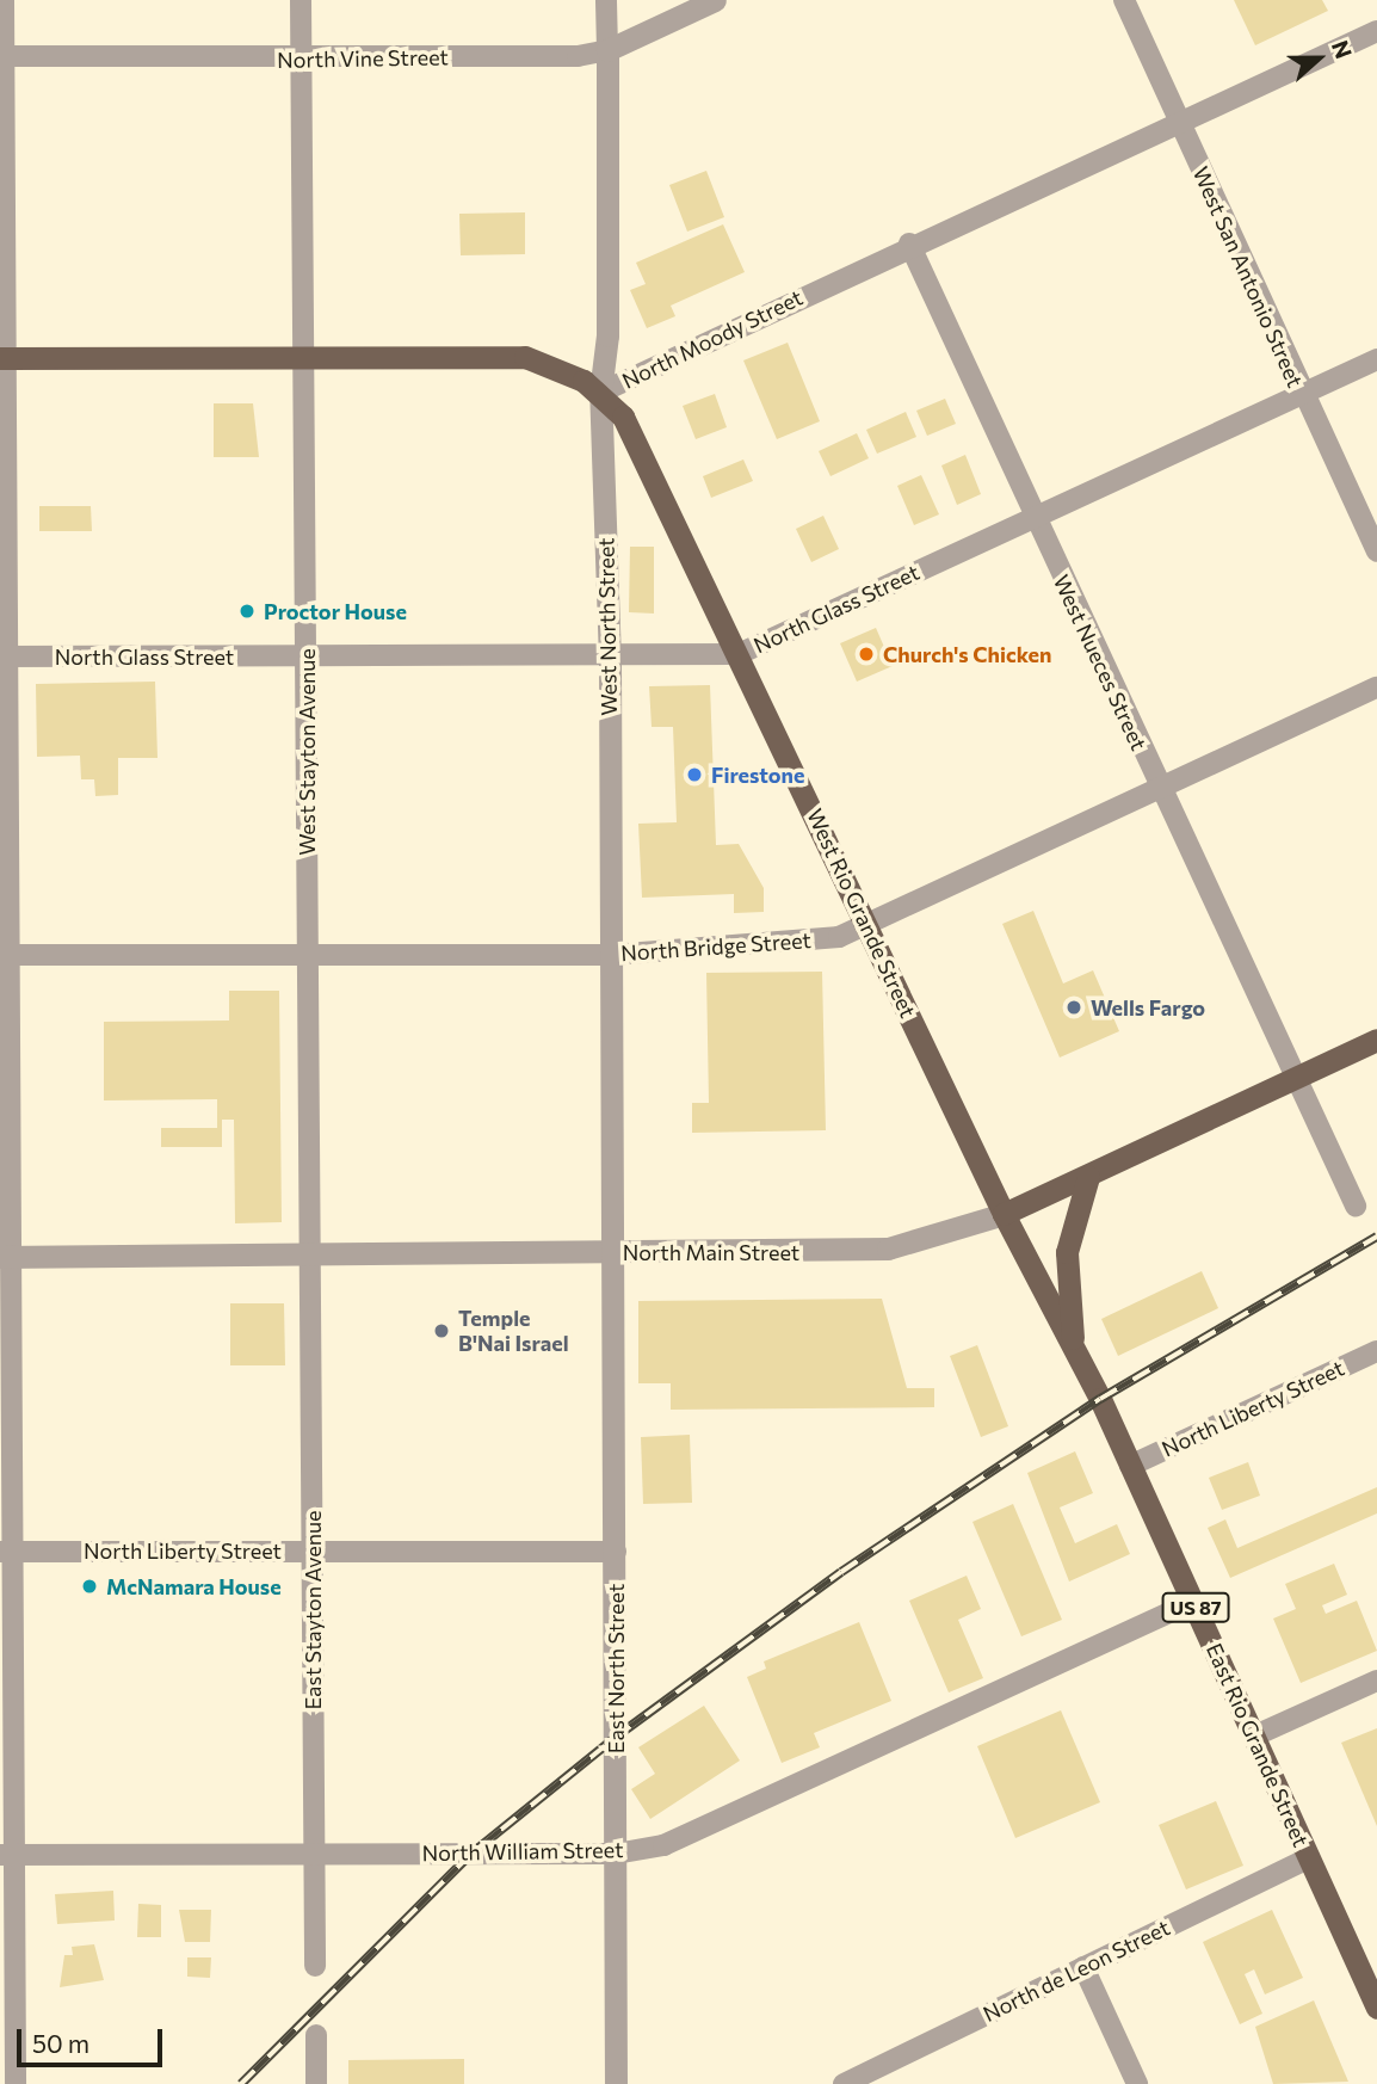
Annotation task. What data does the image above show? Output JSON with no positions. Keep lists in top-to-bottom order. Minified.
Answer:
{"streets":{"main road":["North Moody Street","West Rio Grande Street","North Main Street","US 87","East Rio Grande Street"],"street":["North Vine Street","West San Antonio Street","North Glass Street","West North Street","West Nueces Street","West Stayton Avenue","North Bridge Street","North Liberty Street","East Stayton Avenue","East North Street","North William Street","North de Leon Street"]},"crossings":[["North Vine Street","West North Street"],["North Vine Street","West Stayton Avenue"],["West San Antonio Street","North Moody Street"],["West San Antonio Street","North Glass Street"],["North Moody Street","West North Street"],["North Moody Street","West Nueces Street"],["North Moody Street","West Stayton Avenue"],["North Moody Street","West Rio Grande Street"],["North Glass Street","West North Street"],["North Glass Street","West Nueces Street"],["North Glass Street","West Stayton Avenue"],["North Glass Street","West Rio Grande Street"],["West North Street","West Rio Grande Street"],["West North Street","North Bridge Street"],["West North Street","North Main Street"],["West North Street","East North Street"],["West Nueces Street","North Bridge Street"],["West Nueces Street","North Main Street"],["West Stayton Avenue","North Bridge Street"],["West Stayton Avenue","North Main Street"],["West Stayton Avenue","East Stayton Avenue"],["West Rio Grande Street","North Bridge Street"],["West Rio Grande Street","North Main Street"],["West Rio Grande Street","East Rio Grande Street"],["North Main Street","East Stayton Avenue"],["North Main Street","East North Street"],["North Main Street","East Rio Grande Street"],["North Liberty Street","East Stayton Avenue"],["North Liberty Street","East North Street"],["North Liberty Street","East Rio Grande Street"],["East Stayton Avenue","North William Street"],["East North Street","North William Street"],["East Rio Grande Street","North William Street"],["East Rio Grande Street","North de Leon Street"]],"places":["Proctor House","Church's Chicken","Firestone","Wells Fargo","Temple B'Nai Israel","McNamara House"],"scale_bar":"50 m","north":"right"}
